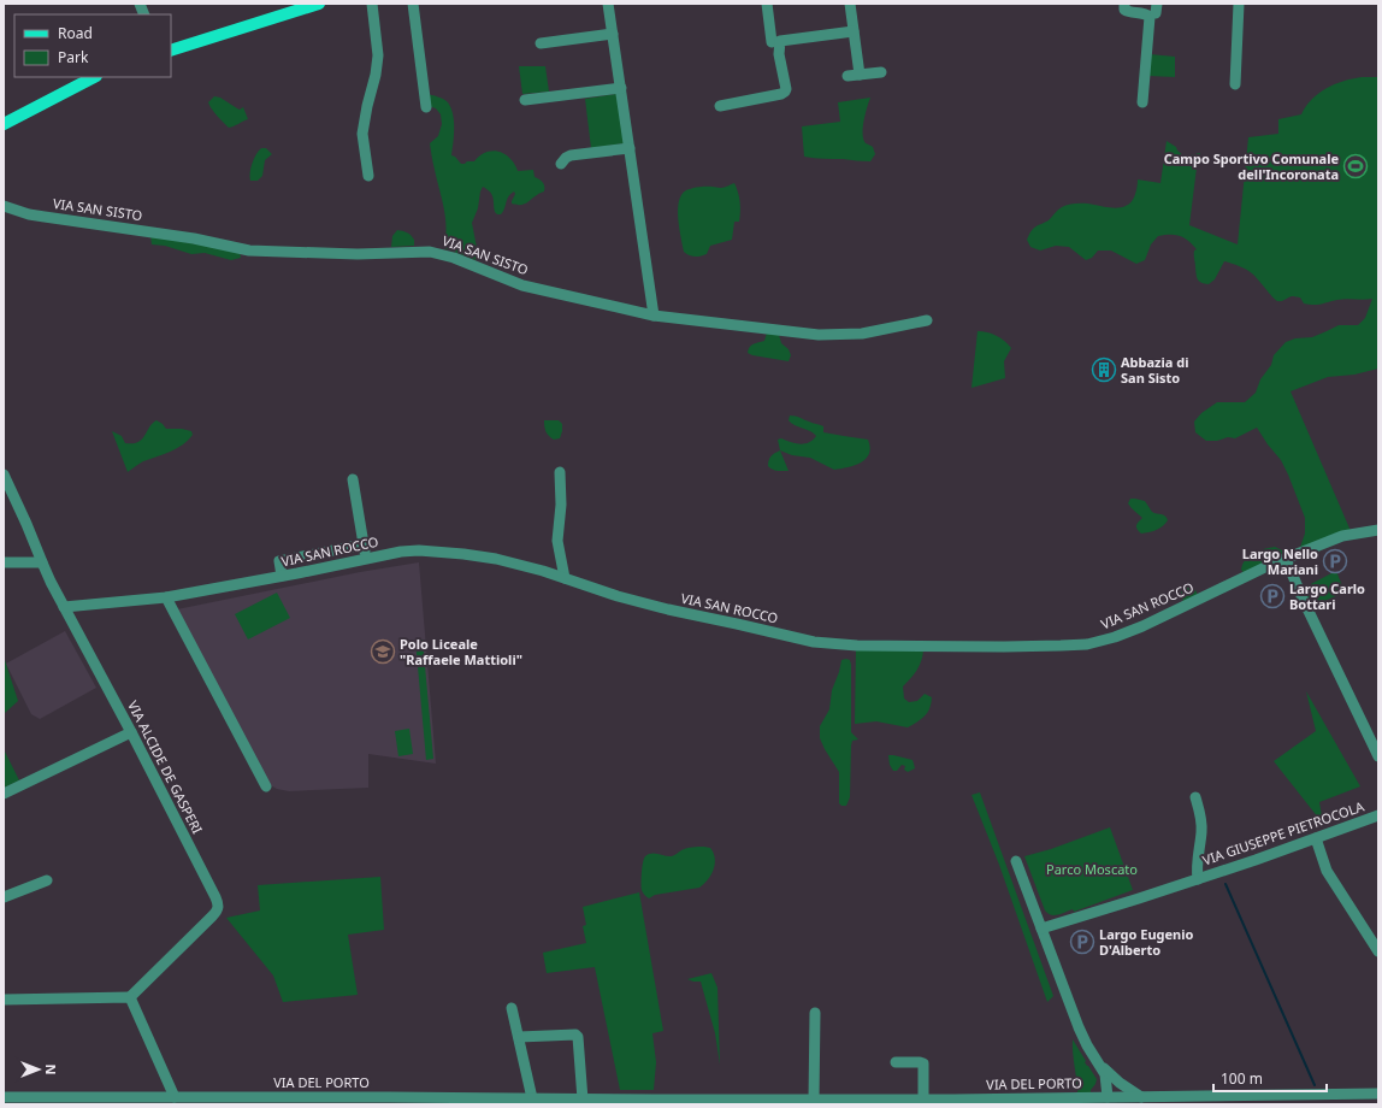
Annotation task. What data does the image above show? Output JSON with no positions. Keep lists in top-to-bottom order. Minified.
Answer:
{"streets":{"street":["VIA SAN SISTO","VIA SAN ROCCO","VIA ALCIDE DE GASPERI","VIA GIUSEPPE PIETROCOLA","VIA DEL PORTO"]},"crossings":[["VIA SAN ROCCO","VIA ALCIDE DE GASPERI"]],"parks":["Parco Moscato"],"places":{"sports":["Campo Sportivo Comunale dell'Incoronata"],"building":["Abbazia di San Sisto"],"parking":["Largo Nello Mariani","Largo Carlo Bottari","Largo Eugenio D'Alberto"],"school or university":["Polo Liceale \"Raffaele Mattioli\""]},"legend":["Road","Park"],"scale_bar":"100 m","north":"right"}
